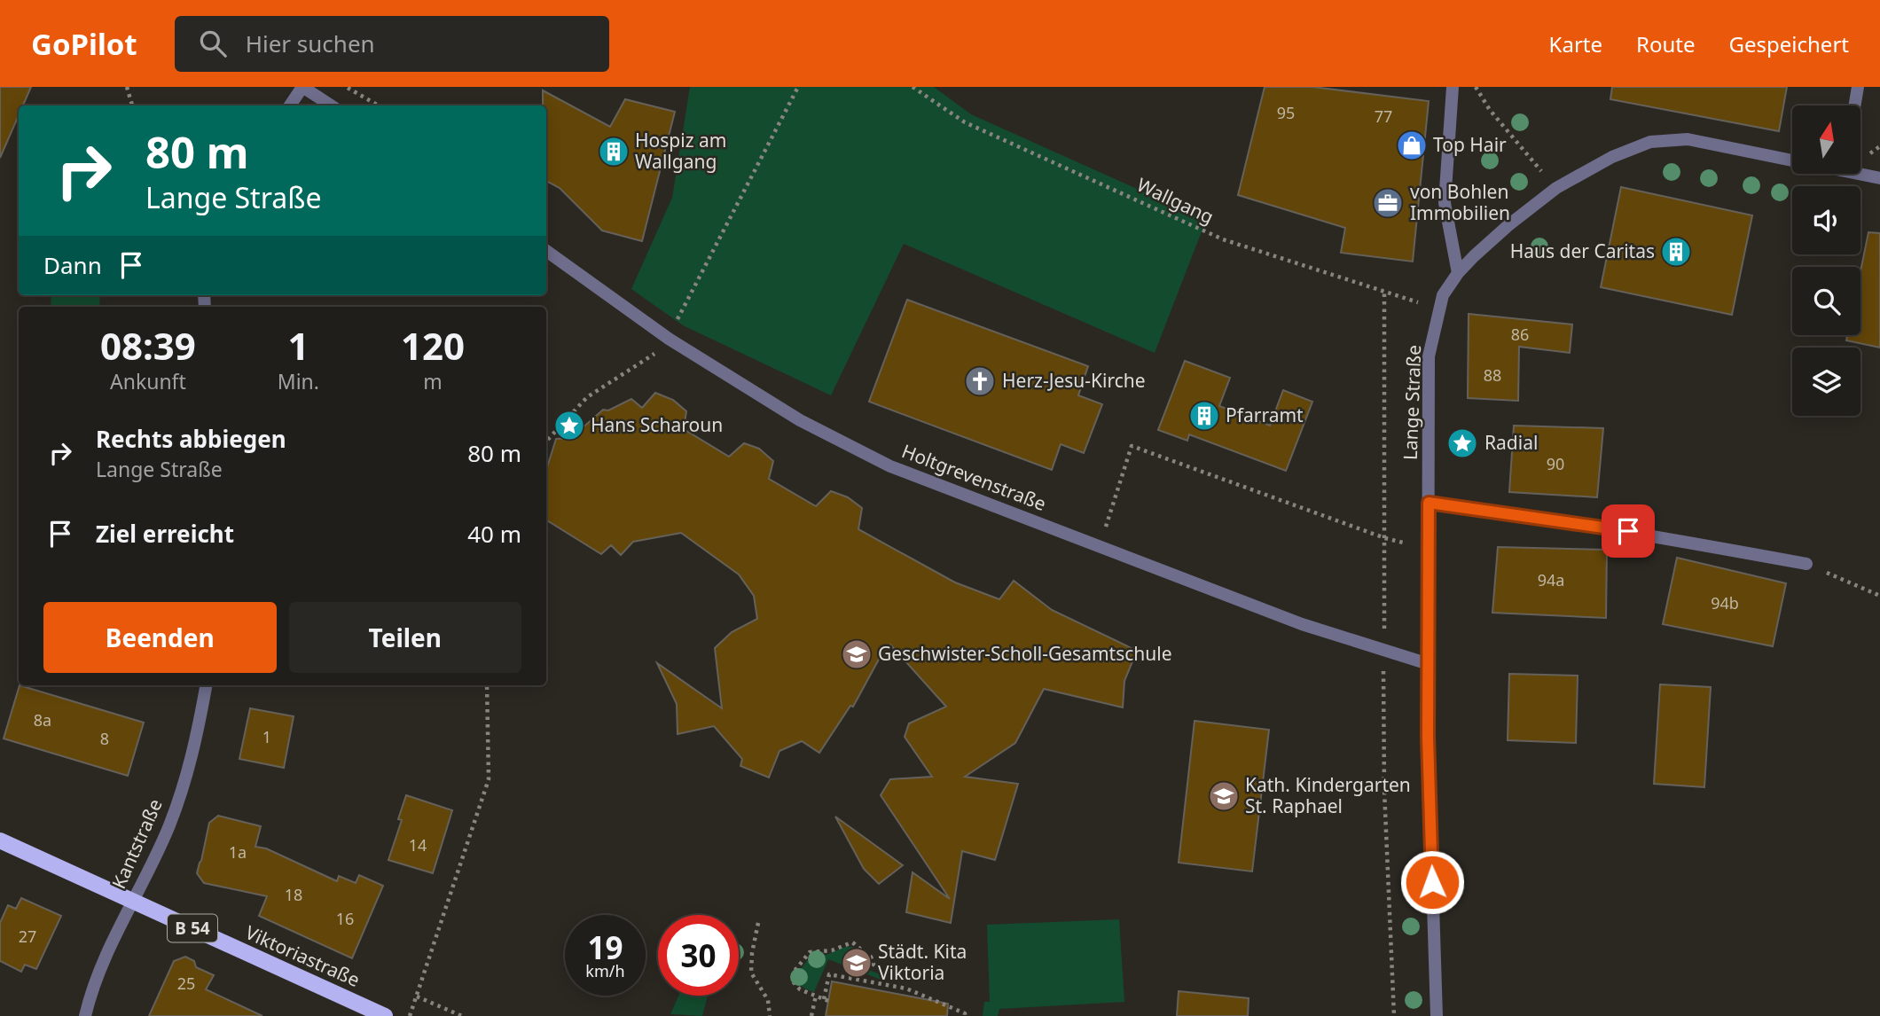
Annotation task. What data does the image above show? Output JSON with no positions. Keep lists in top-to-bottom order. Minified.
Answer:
{"streets":{"main road":["B 54","Viktoriastraße"],"street":["Lange Straße","Holtgrevenstraße","Kantstraße"],"path":["Wallgang"]},"crossings":[["Wallgang","Lange Straße"],["Lange Straße","Holtgrevenstraße"],["Kantstraße","Viktoriastraße"]],"places":{"shop":["Top Hair"],"building":["Hospiz am Wallgang","Haus der Caritas","Pfarramt"],"office":["von Bohlen Immobilien"],"church":["Herz-Jesu-Kirche"],"place":["Hans Scharoun","Radial"],"school or university":["Geschwister-Scholl-Gesamtschule","Kath. Kindergarten St. Raphael","Städt. Kita Viktoria"]},"house_numbers":["95","77","86","88","90","94a","94b","8a","1","8","14","1a","18","16","27","25"],"north":"top","page":{"header":"GoPilot","search":"Hier suchen","nav":["Karte","Route","Gespeichert"],"turn":["80 m","Lange Straße"],"then":"Dann","eta":["08:39","Ankunft","1","Min.","120","m"],"list":[{"name":"Rechts abbiegen","note":"Lange Straße","value":"80 m"},{"name":"Ziel erreicht","value":"40 m"}],"buttons":["Beenden","Teilen"],"speed":"19 km/h","limit":"30"}}
